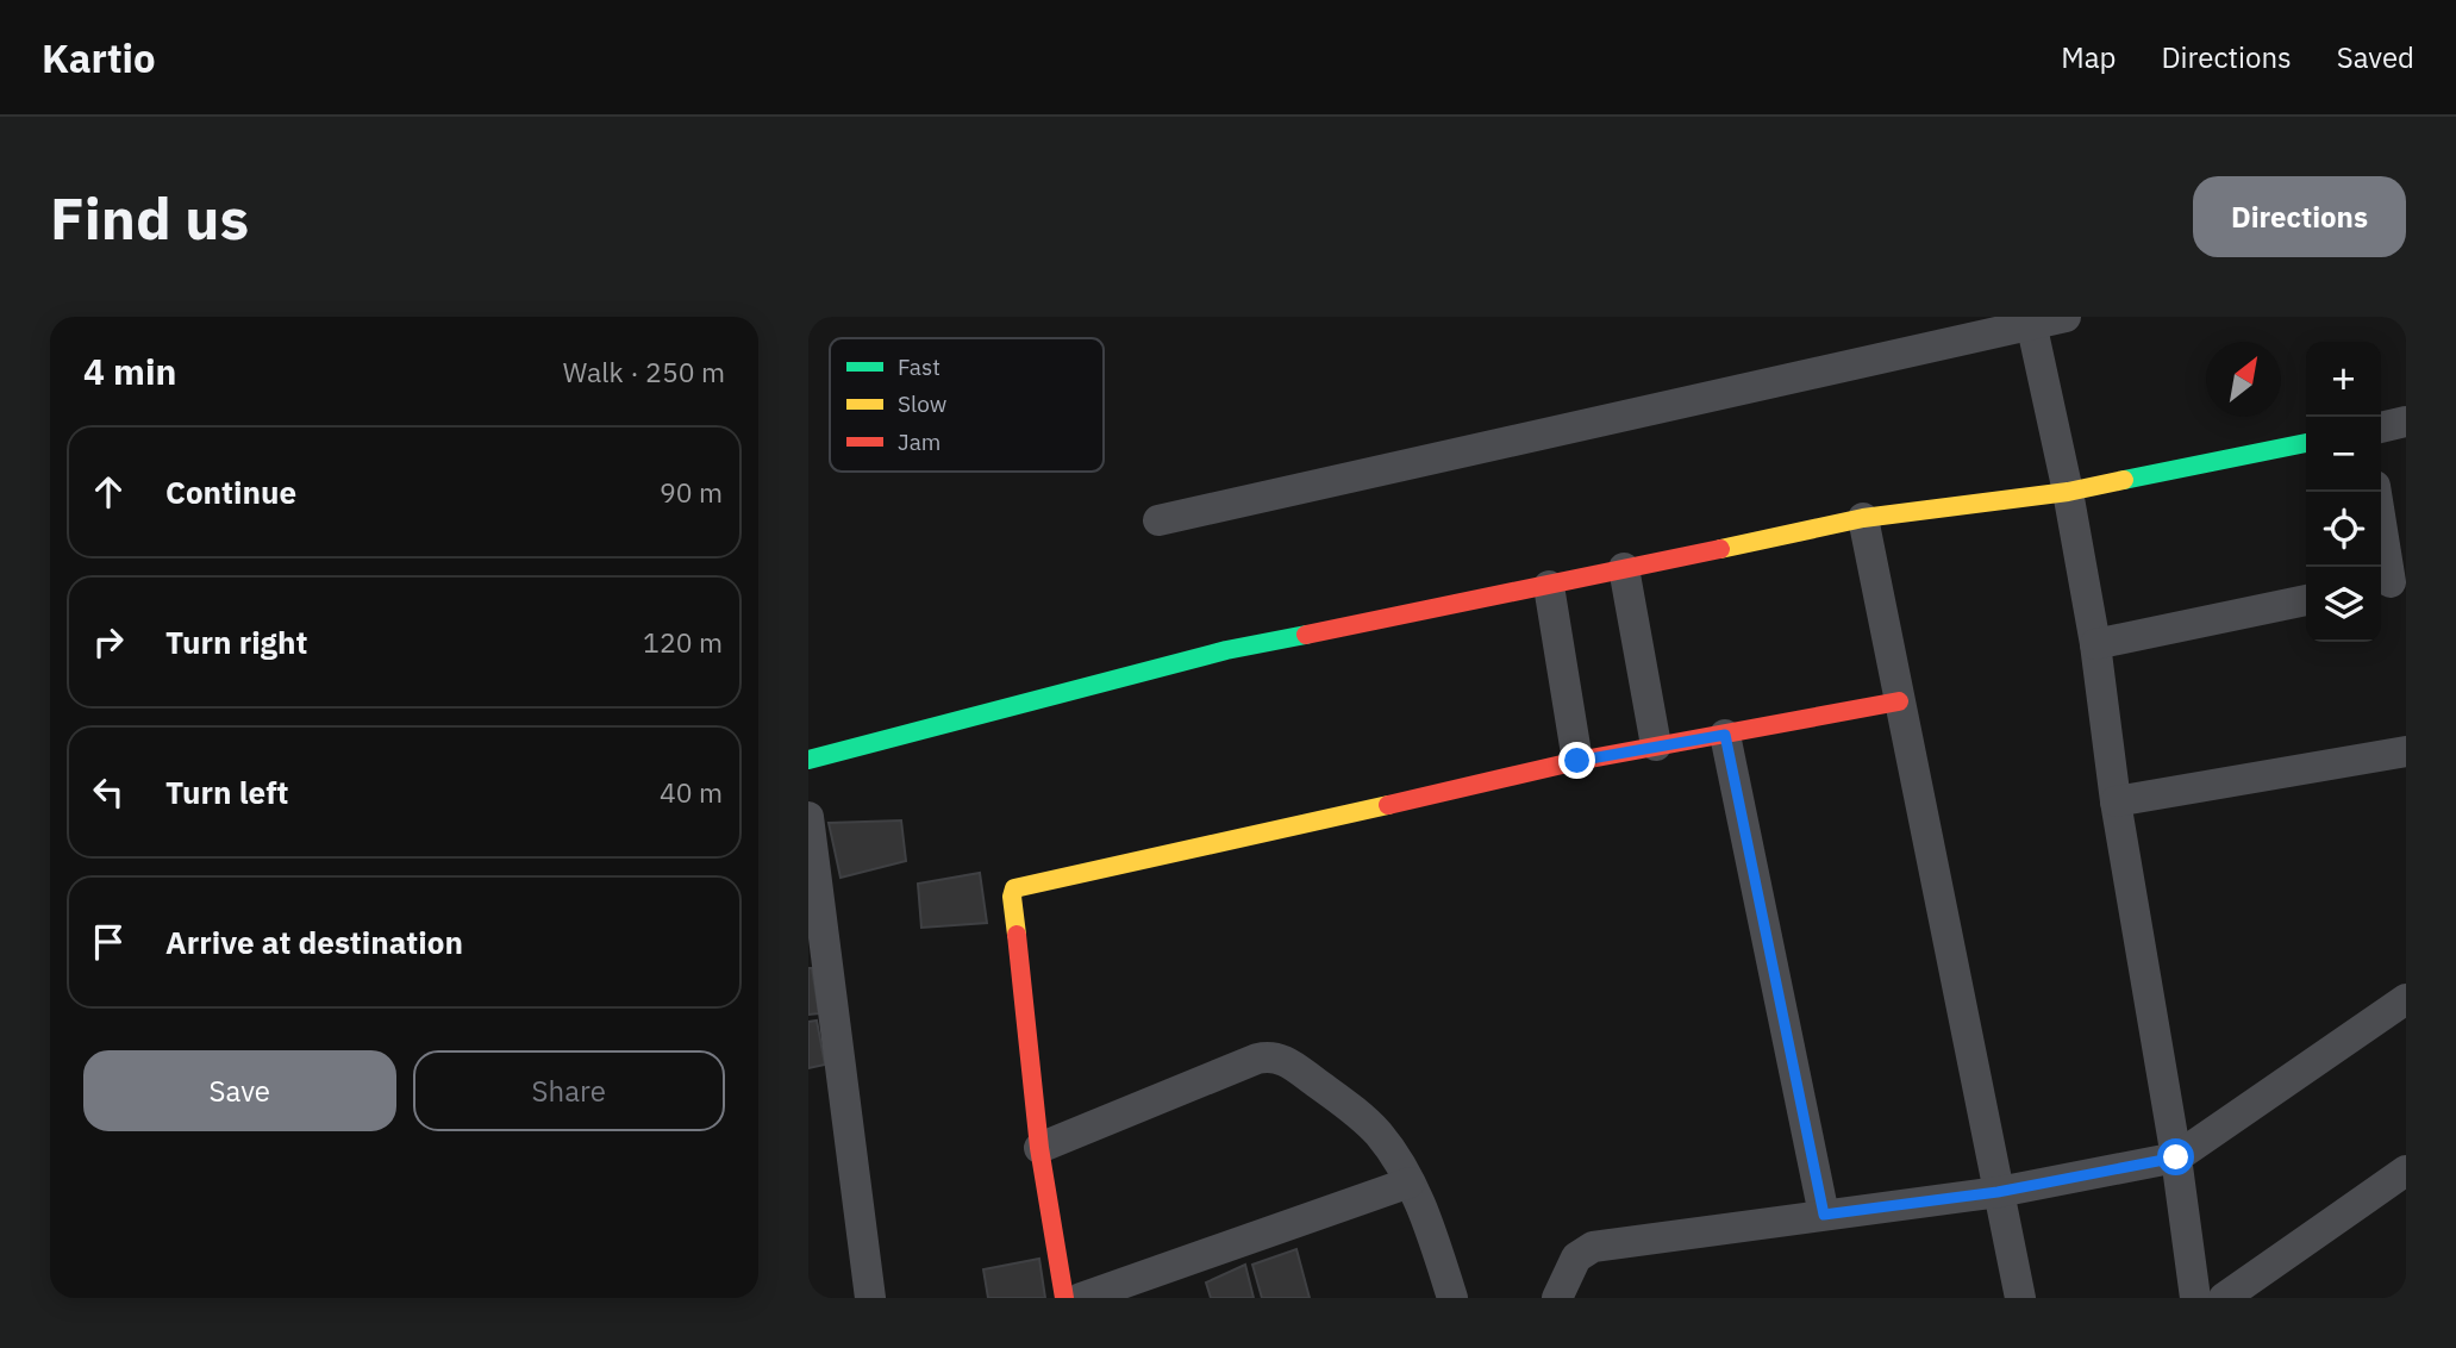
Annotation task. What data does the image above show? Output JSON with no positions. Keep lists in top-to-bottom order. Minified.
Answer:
{"legend":["Fast","Slow","Jam"],"north":"top right","page":{"header":"Kartio","nav":["Map","Directions","Saved"],"buttons":["Directions",["Save","Share"]],"title":"Find us","heading":["4 min","Walk · 250 m"],"map_buttons":["+","−"],"list":[["Continue","90 m"],["Turn right","120 m"],["Turn left","40 m"],"Arrive at destination"]}}
